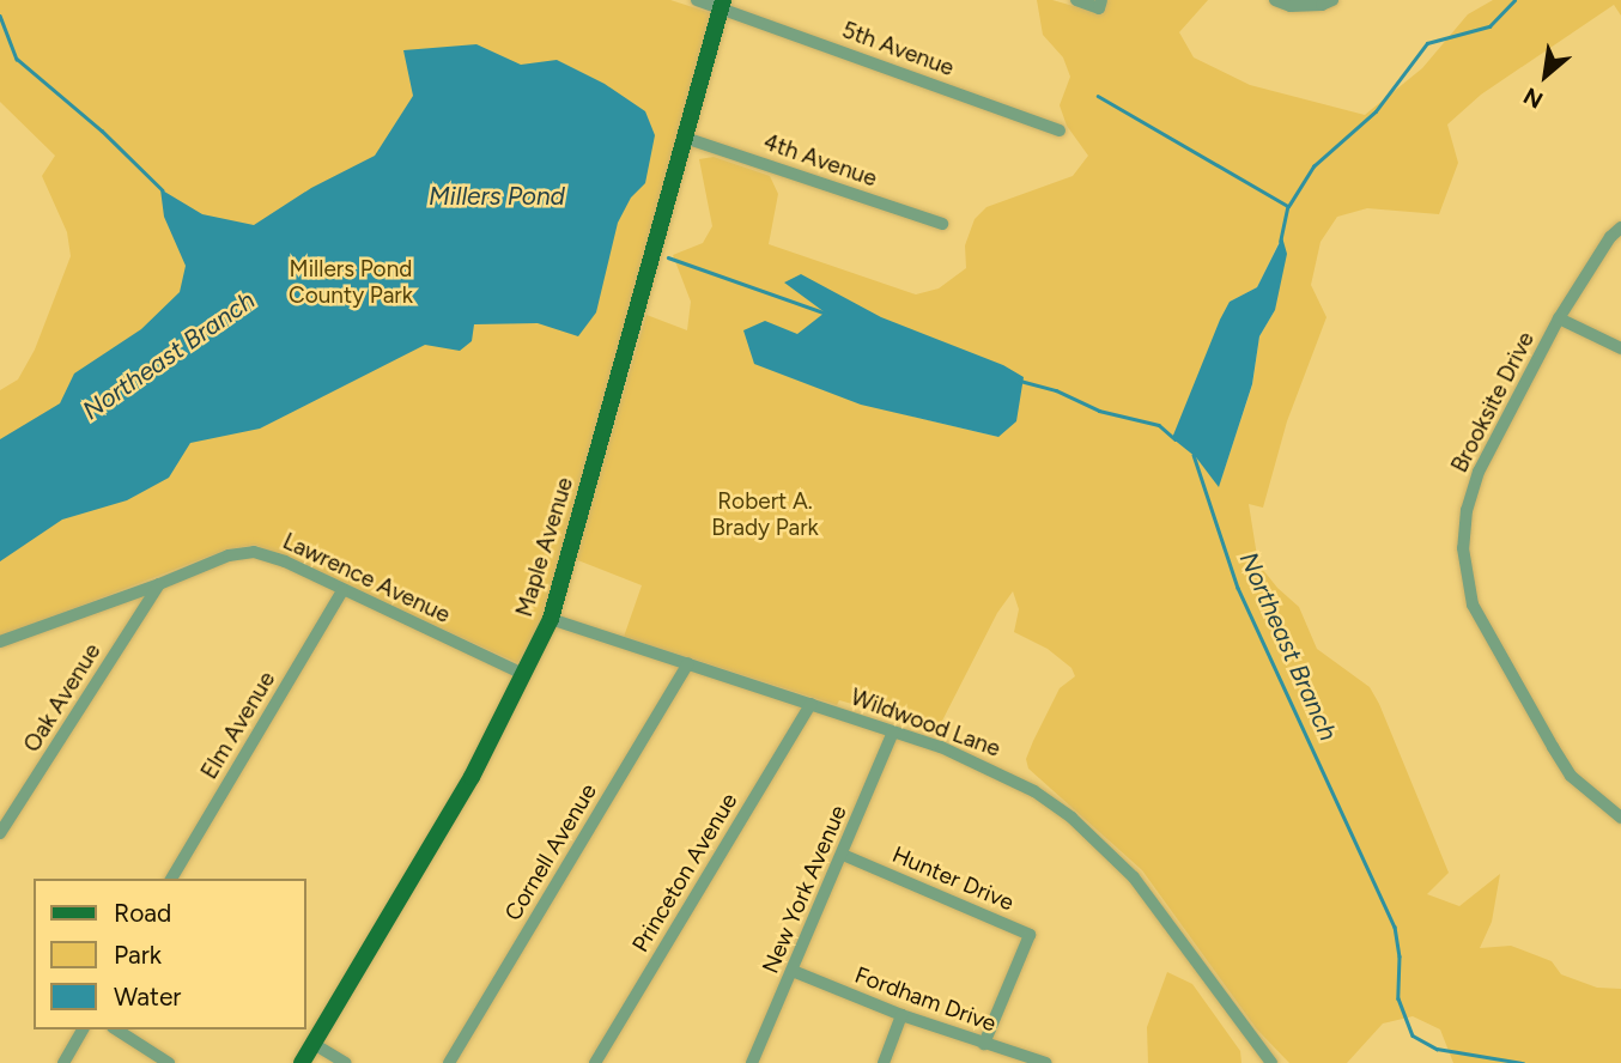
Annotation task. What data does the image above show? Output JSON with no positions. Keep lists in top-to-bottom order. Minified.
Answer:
{"streets":{"main road":["Maple Avenue"],"street":["5th Avenue","4th Avenue","Brooksite Drive","Lawrence Avenue","Oak Avenue","Wildwood Lane","Elm Avenue","Cornell Avenue","Princeton Avenue","Hunter Drive","New York Avenue","Fordham Drive"]},"crossings":[["5th Avenue","Maple Avenue"],["4th Avenue","Maple Avenue"],["Maple Avenue","Lawrence Avenue"],["Maple Avenue","Wildwood Lane"],["Lawrence Avenue","Oak Avenue"],["Lawrence Avenue","Elm Avenue"],["Wildwood Lane","Cornell Avenue"],["Wildwood Lane","Princeton Avenue"],["Wildwood Lane","New York Avenue"],["Hunter Drive","New York Avenue"],["Hunter Drive","Fordham Drive"],["New York Avenue","Fordham Drive"]],"water":["Millers Pond","Northeast Branch"],"parks":["Millers Pond County Park","Robert A. Brady Park"],"legend":["Road","Park","Water"],"north":"bottom left"}
